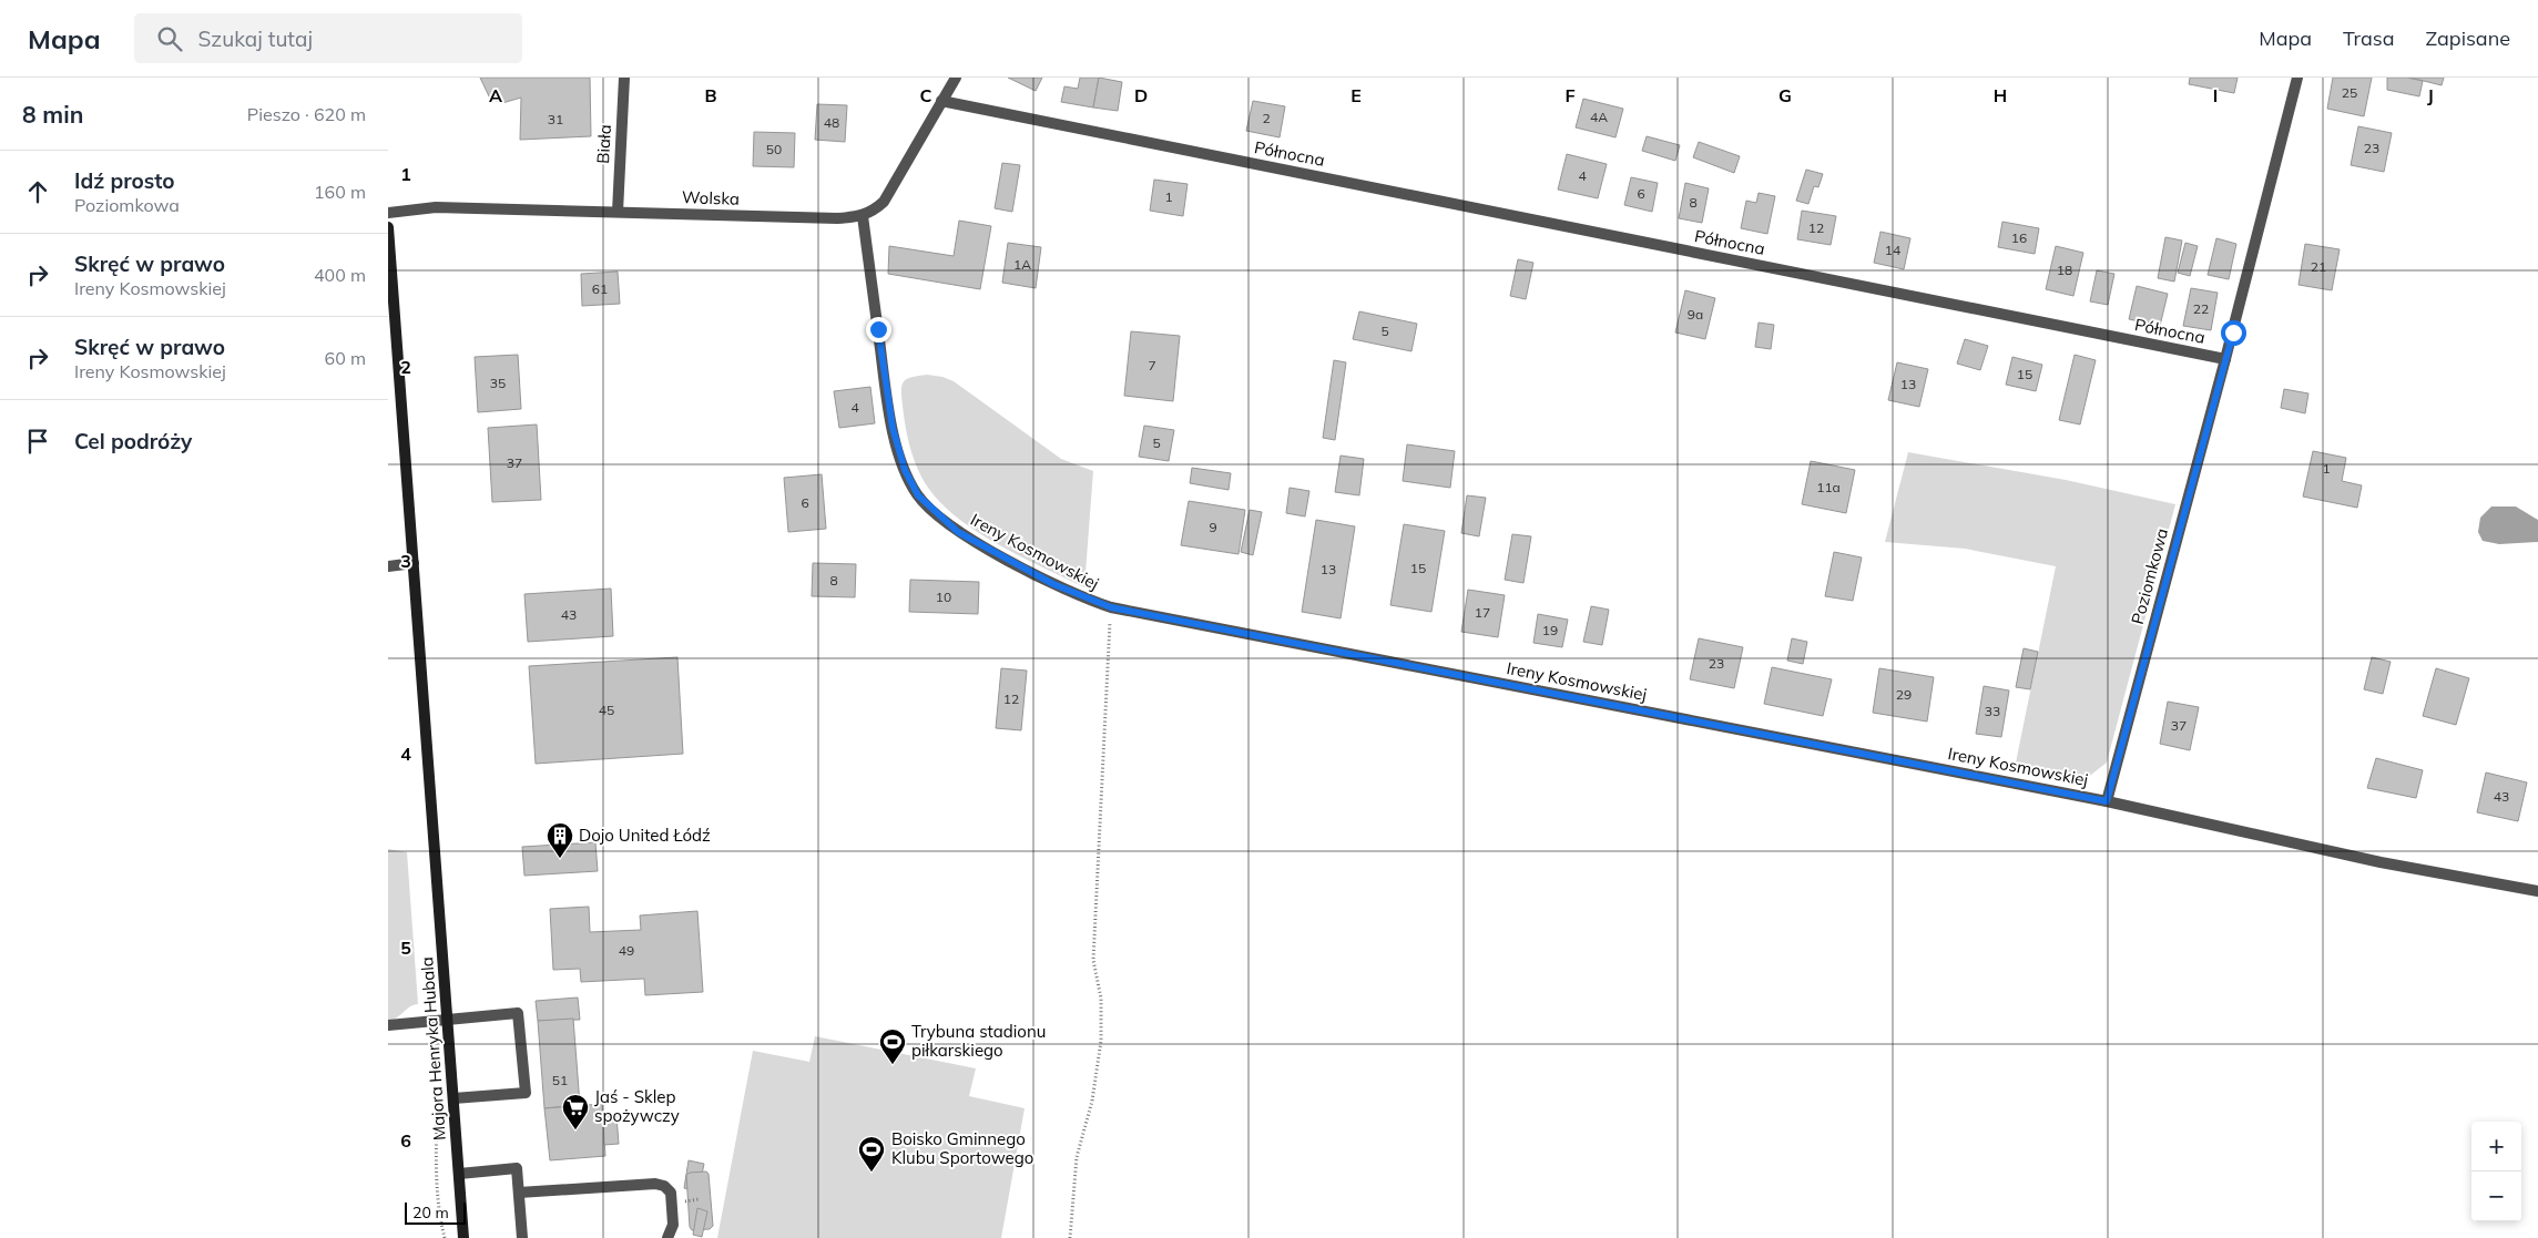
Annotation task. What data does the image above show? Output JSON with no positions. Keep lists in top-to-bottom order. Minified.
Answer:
{"streets":{"main road":["Majora Henryka Hubala"],"street":["Biała","Północna","Wolska","Ireny Kosmowskiej","Poziomkowa"]},"crossings":[["Biała","Wolska"],["Północna","Poziomkowa"],["Wolska","Ireny Kosmowskiej"],["Ireny Kosmowskiej","Poziomkowa"]],"places":{"building":["Dojo United Łódź"],"sports":["Trybuna stadionu piłkarskiego","Boisko Gminnego Klubu Sportowego"],"supermarket":["Jaś - Sklep spożywczy"]},"house_numbers":["25","4A","2","31","48","23","50","4","6","1","8","12","16","14","1A","21","18","61","22","9a","5","7","15","35","13","4","5","37","1","11a","6","9","15","13","8","10","17","43","19","23","29","12","45","33","37","43","49","51"],"scale_bar":"20 m","page":{"header":"Mapa","search":"Szukaj tutaj","nav":["Mapa","Trasa","Zapisane"],"heading":["8 min","Pieszo · 620 m"],"list":[["Idź prosto","Poziomkowa","160 m"],["Skręć w prawo","Ireny Kosmowskiej","400 m"],["Skręć w prawo","Ireny Kosmowskiej","60 m"],"Cel podróży"],"map_buttons":["+","−"],"scale":"20 m"},"grid":{"columns":["A","B","C","D","E","F","G","H","I","J"],"rows":["1","2","3","4","5","6"]}}
